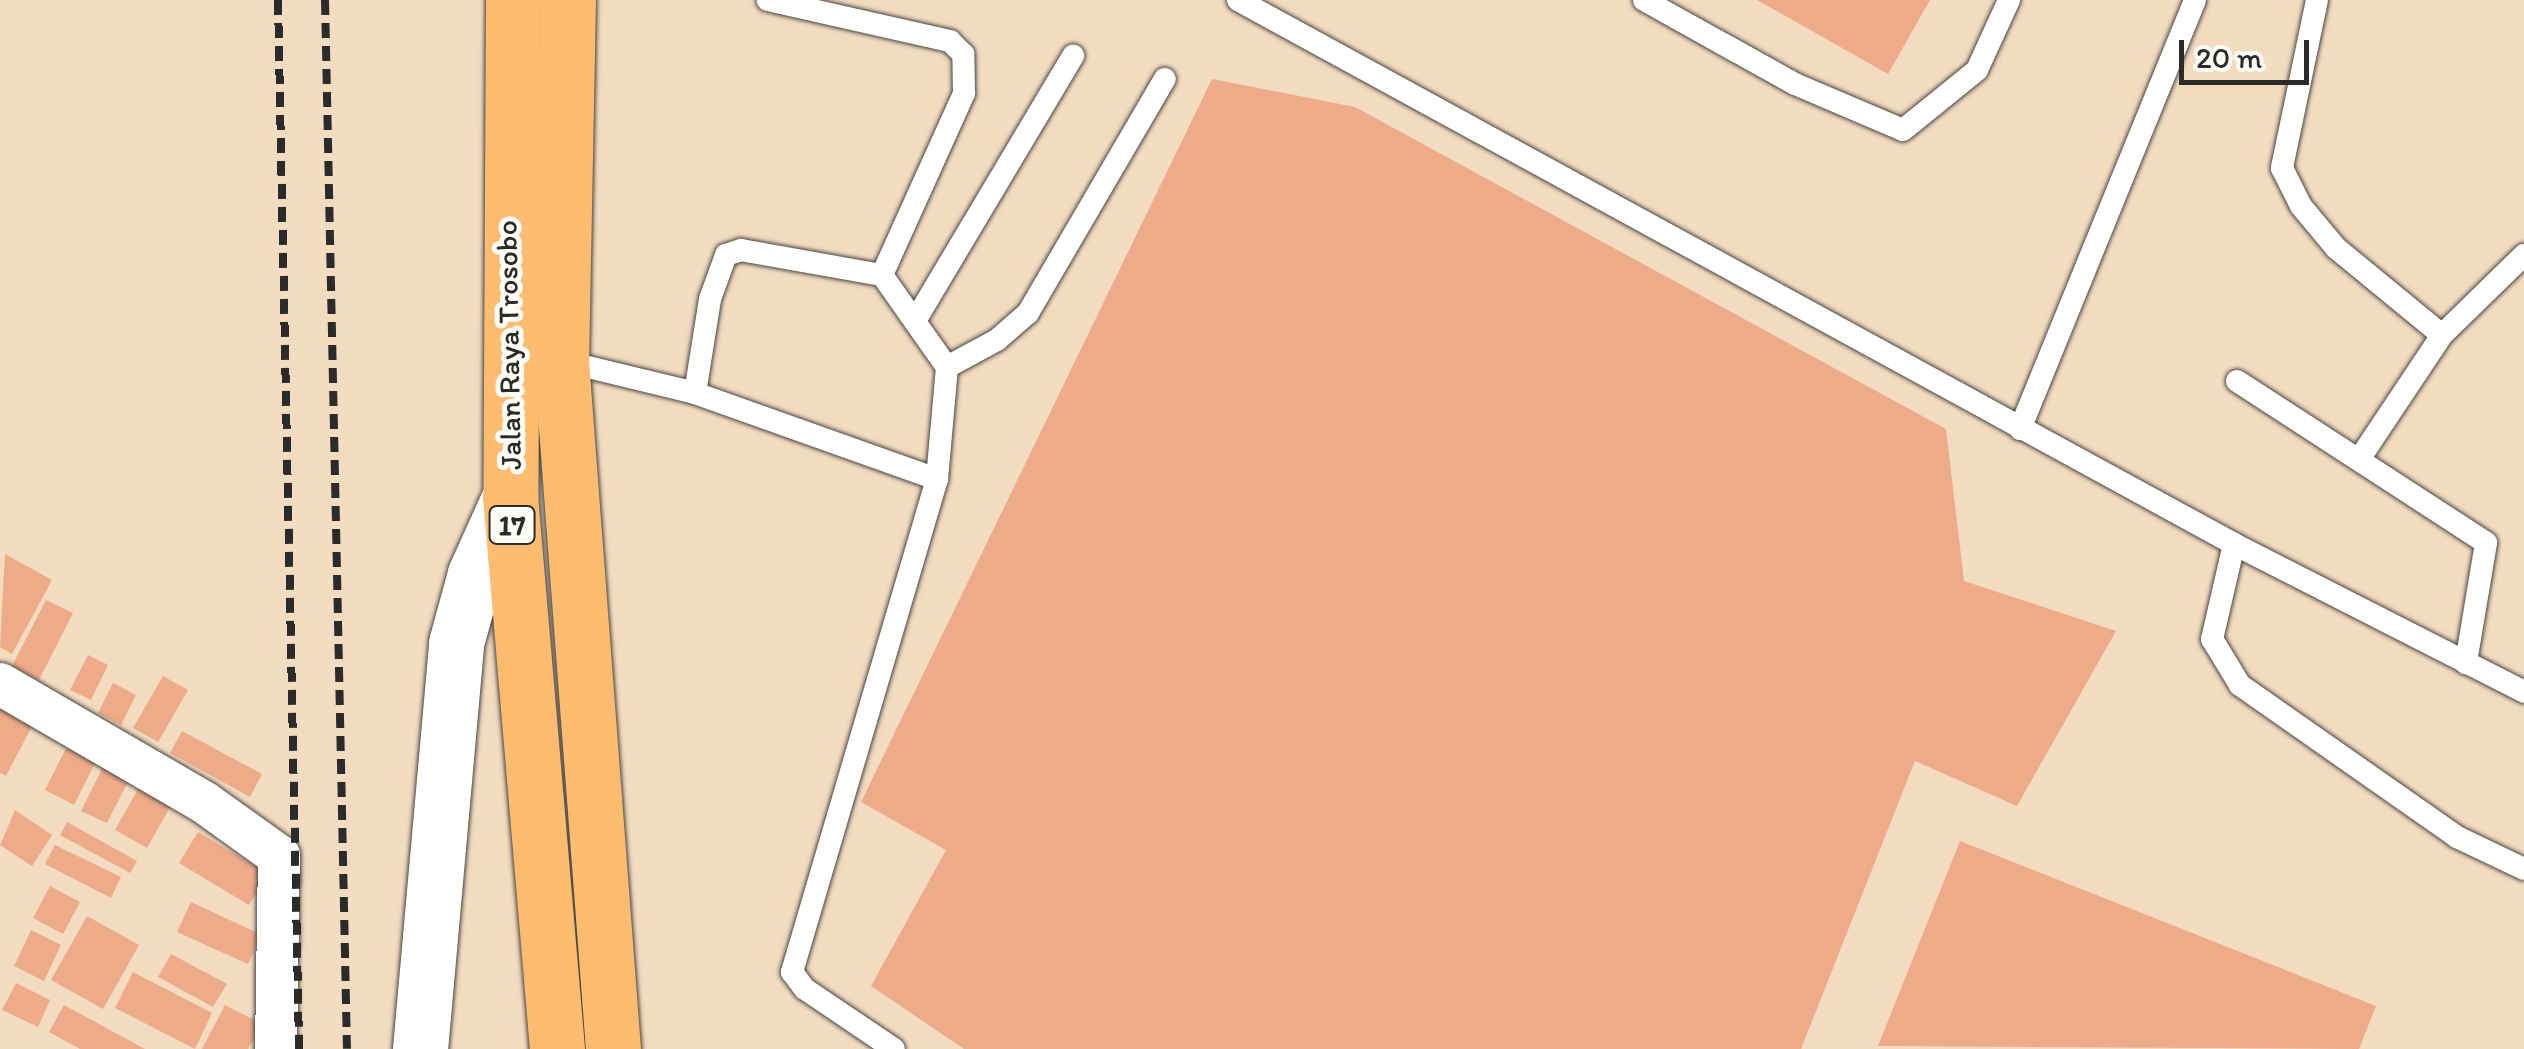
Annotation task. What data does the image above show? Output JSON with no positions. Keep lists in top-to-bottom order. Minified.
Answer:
{"streets":{"highway":["Jalan Raya Trosobo","17"]},"scale_bar":"20 m"}
